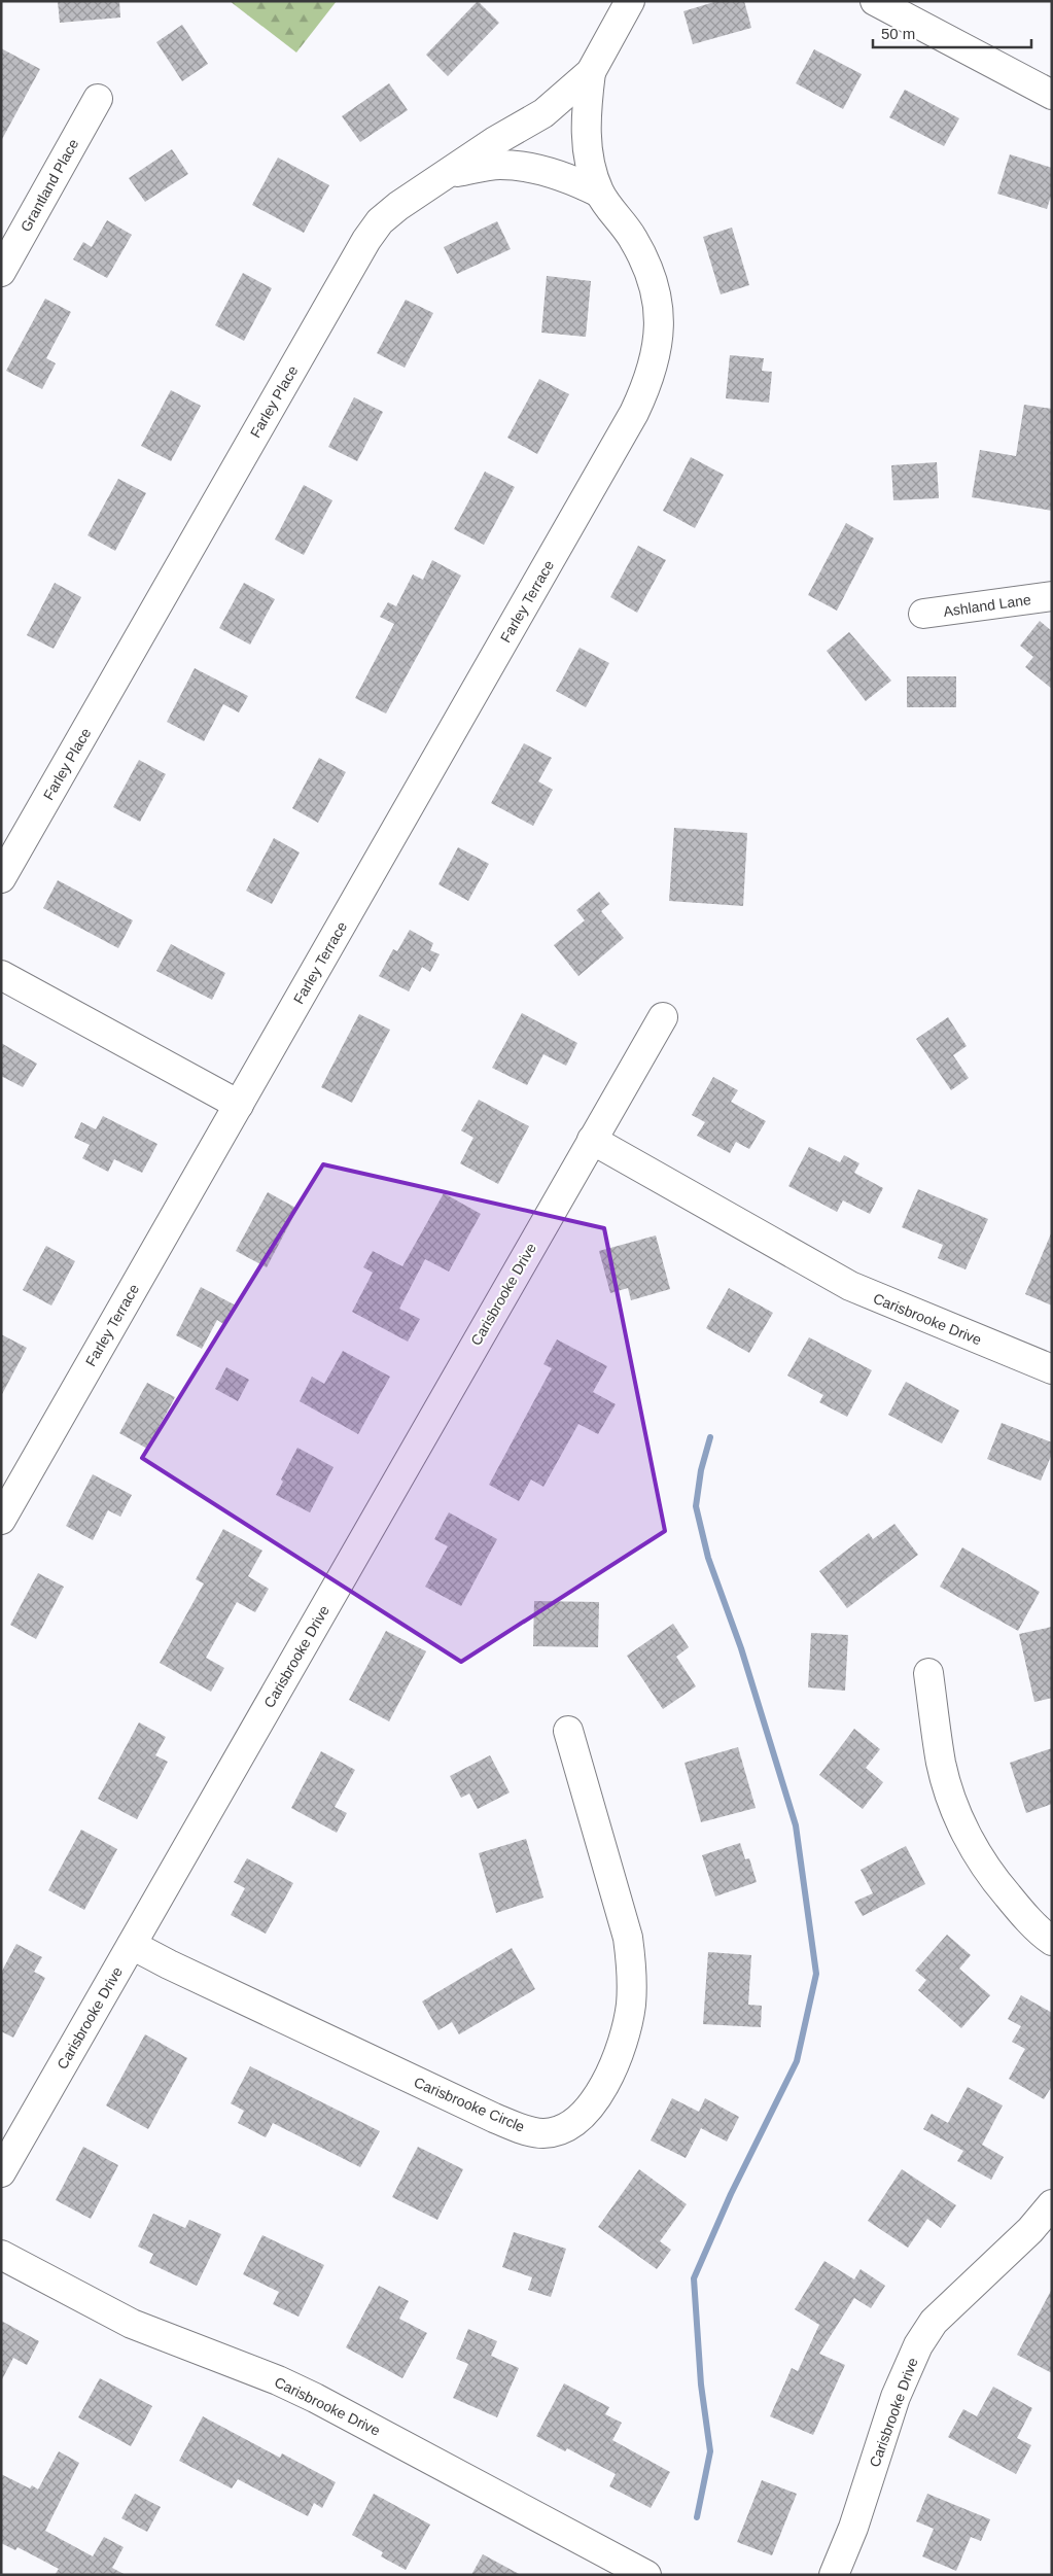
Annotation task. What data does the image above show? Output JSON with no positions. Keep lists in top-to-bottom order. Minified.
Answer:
{"streets":{"street":["Grantland Place","Farley Place","Farley Terrace","Ashland Lane","Carisbrooke Drive","Carisbrooke Circle"]},"crossings":[["Farley Place","Farley Terrace"],["Carisbrooke Drive","Carisbrooke Circle"]],"scale_bar":"50 m"}
